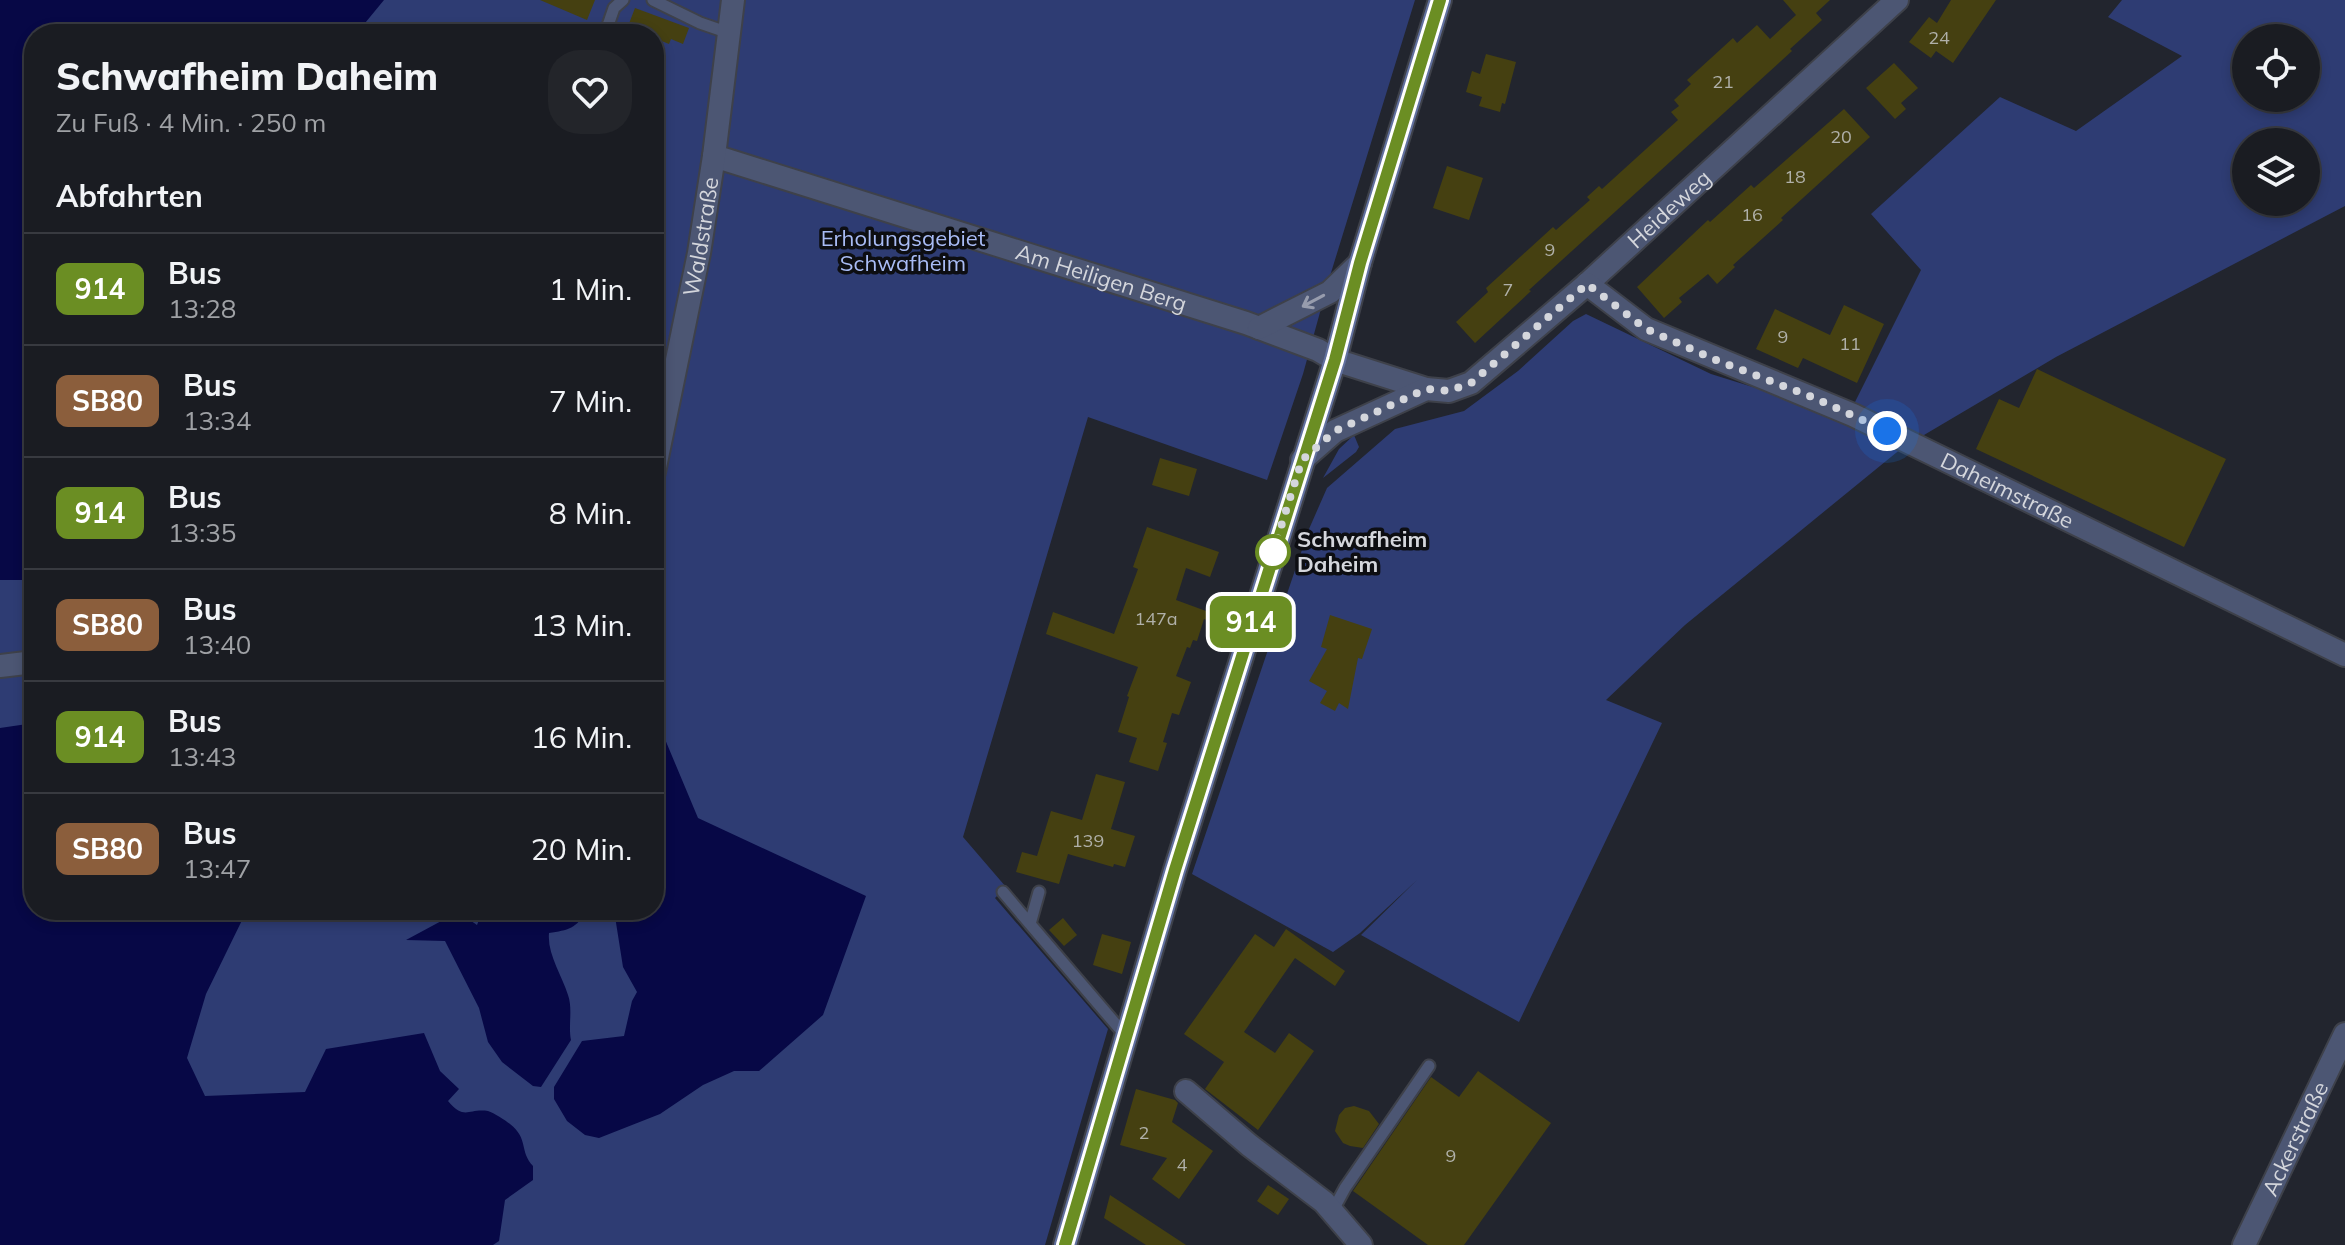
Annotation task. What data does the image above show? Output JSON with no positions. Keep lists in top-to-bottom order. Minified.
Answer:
{"streets":{"street":["Heideweg","Waldstraße","Am Heiligen Berg","Daheimstraße","Ackerstraße"]},"crossings":[["Heideweg","Am Heiligen Berg"],["Heideweg","Daheimstraße"],["Waldstraße","Am Heiligen Berg"]],"parks":["Erholungsgebiet Schwafheim"],"places":["Schwafheim Daheim"],"lines":["bus line 914"],"house_numbers":["24","21","20","18","16","9","7","9","11","147a","139","2","9","4"],"page":{"on_map":"914","heading":[["Schwafheim Daheim","Zu Fuß · 4 Min. · 250 m"],"Abfahrten"],"list":[{"mark":"914","name":"Bus","note":"13:28","value":"1 Min."},{"mark":"SB80","name":"Bus","note":"13:34","value":"7 Min."},{"mark":"914","name":"Bus","note":"13:35","value":"8 Min."},{"mark":"SB80","name":"Bus","note":"13:40","value":"13 Min."},{"mark":"914","name":"Bus","note":"13:43","value":"16 Min."},{"mark":"SB80","name":"Bus","note":"13:47","value":"20 Min."}]}}
